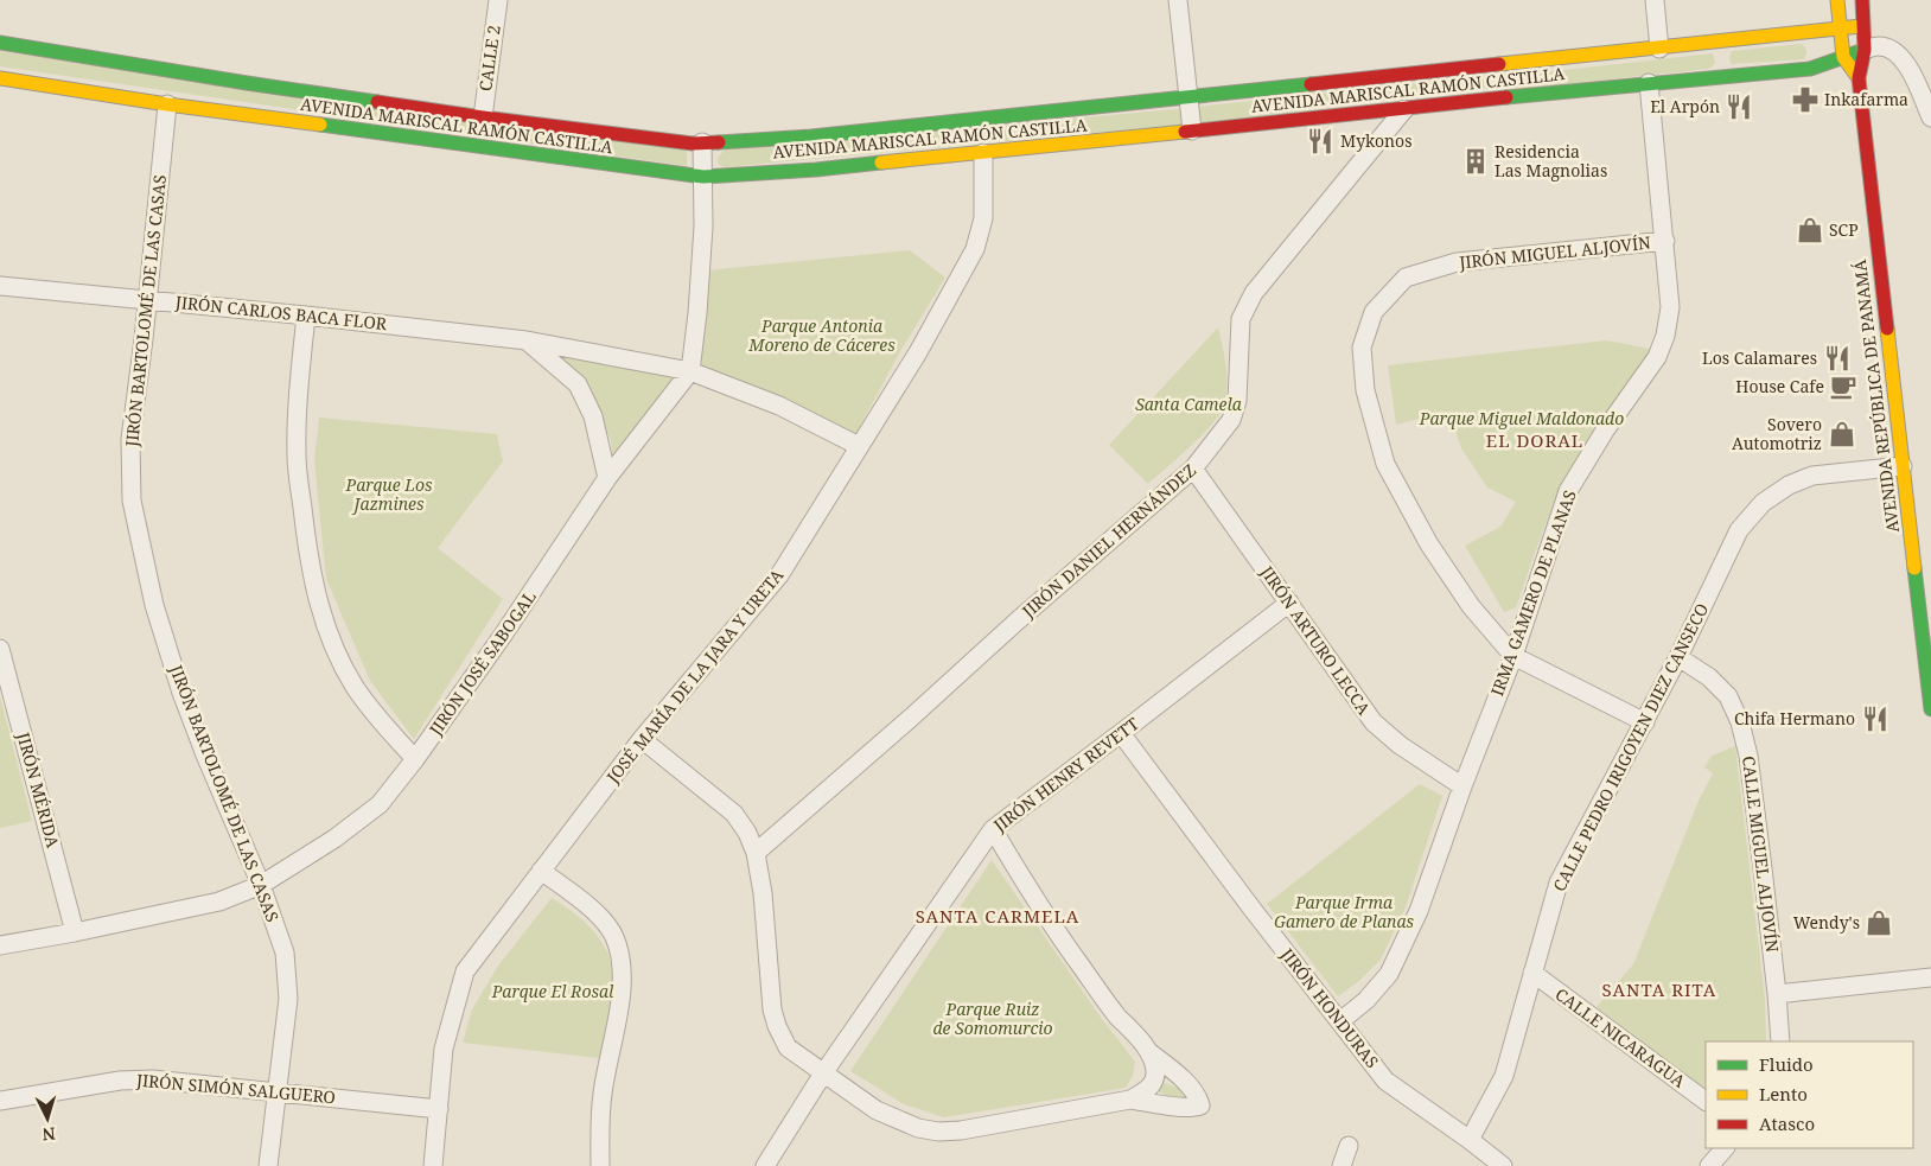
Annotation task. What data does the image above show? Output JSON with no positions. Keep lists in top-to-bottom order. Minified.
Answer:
{"streets":{"main road":["AVENIDA MARISCAL RAMÓN CASTILLA","AVENIDA REPÚBLICA DE PANAMÁ"],"street":["CALLE 2","JIRÓN MIGUEL ALJOVÍN","JIRÓN BARTOLOMÉ DE LAS CASAS","JIRÓN CARLOS BACA FLOR","JIRÓN DANIEL HERNÁNDEZ","IRMA GAMERO DE PLANAS","JIRÓN ARTURO LECCA","JIRÓN JOSÉ SABOGAL","JOSÉ MARÍA DE LA JARA Y URETA","CALLE PEDRO IRIGOYEN DIEZ CANSECO","JIRÓN HENRY REVETT","JIRÓN MÉRIDA","CALLE MIGUEL ALJOVÍN","JIRÓN HONDURAS","CALLE NICARAGUA","JIRÓN SIMÓN SALGUERO"]},"crossings":[["CALLE 2","AVENIDA MARISCAL RAMÓN CASTILLA"],["AVENIDA MARISCAL RAMÓN CASTILLA","JIRÓN BARTOLOMÉ DE LAS CASAS"],["AVENIDA MARISCAL RAMÓN CASTILLA","AVENIDA REPÚBLICA DE PANAMÁ"],["AVENIDA MARISCAL RAMÓN CASTILLA","JIRÓN DANIEL HERNÁNDEZ"],["AVENIDA MARISCAL RAMÓN CASTILLA","IRMA GAMERO DE PLANAS"],["AVENIDA MARISCAL RAMÓN CASTILLA","JOSÉ MARÍA DE LA JARA Y URETA"],["JIRÓN MIGUEL ALJOVÍN","IRMA GAMERO DE PLANAS"],["JIRÓN MIGUEL ALJOVÍN","CALLE PEDRO IRIGOYEN DIEZ CANSECO"],["JIRÓN BARTOLOMÉ DE LAS CASAS","JIRÓN CARLOS BACA FLOR"],["JIRÓN BARTOLOMÉ DE LAS CASAS","JIRÓN JOSÉ SABOGAL"],["JIRÓN BARTOLOMÉ DE LAS CASAS","JIRÓN SIMÓN SALGUERO"],["JIRÓN CARLOS BACA FLOR","JIRÓN JOSÉ SABOGAL"],["JIRÓN CARLOS BACA FLOR","JOSÉ MARÍA DE LA JARA Y URETA"],["AVENIDA REPÚBLICA DE PANAMÁ","CALLE PEDRO IRIGOYEN DIEZ CANSECO"],["JIRÓN DANIEL HERNÁNDEZ","JIRÓN ARTURO LECCA"],["IRMA GAMERO DE PLANAS","JIRÓN ARTURO LECCA"],["IRMA GAMERO DE PLANAS","JIRÓN HONDURAS"],["JIRÓN ARTURO LECCA","JIRÓN HENRY REVETT"],["JIRÓN JOSÉ SABOGAL","JIRÓN MÉRIDA"],["JOSÉ MARÍA DE LA JARA Y URETA","JIRÓN SIMÓN SALGUERO"],["CALLE PEDRO IRIGOYEN DIEZ CANSECO","CALLE MIGUEL ALJOVÍN"],["CALLE PEDRO IRIGOYEN DIEZ CANSECO","JIRÓN HONDURAS"],["CALLE PEDRO IRIGOYEN DIEZ CANSECO","CALLE NICARAGUA"],["JIRÓN HENRY REVETT","JIRÓN HONDURAS"]],"districts":["EL DORAL","SANTA CARMELA","SANTA RITA"],"parks":["Parque Antonia Moreno de Cáceres","Santa Camela","Parque Miguel Maldonado","Parque Los Jazmines","Parque Irma Gamero de Planas","Parque El Rosal","Parque Ruiz de Somomurcio"],"places":{"pharmacy":["Inkafarma"],"restaurant":["El Arpón","Mykonos","Los Calamares","Chifa Hermano"],"building":["Residencia Las Magnolias"],"shop":["SCP","Sovero Automotriz","Wendy's"],"cafe":["House Cafe"]},"legend":["Fluido","Lento","Atasco"],"north":"bottom"}
